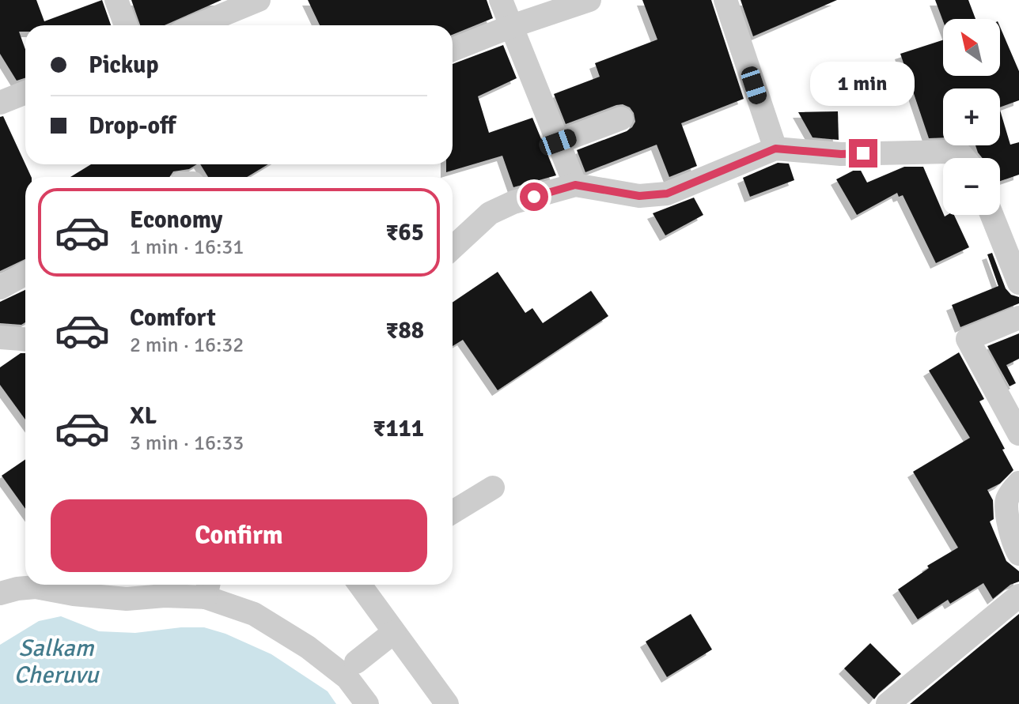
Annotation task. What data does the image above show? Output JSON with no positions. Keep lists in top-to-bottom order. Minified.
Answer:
{"water":["Salkam Cheruvu"],"north":"top left","page":{"map_buttons":["+","−"],"banner":["Pickup","Drop-off"],"bubble":"1 min","list":[{"name":"Economy","note":"1 min · 16:31","value":"₹65"},{"name":"Comfort","note":"2 min · 16:32","value":"₹88"},{"name":"XL","note":"3 min · 16:33","value":"₹111"}],"buttons":"Confirm"}}
